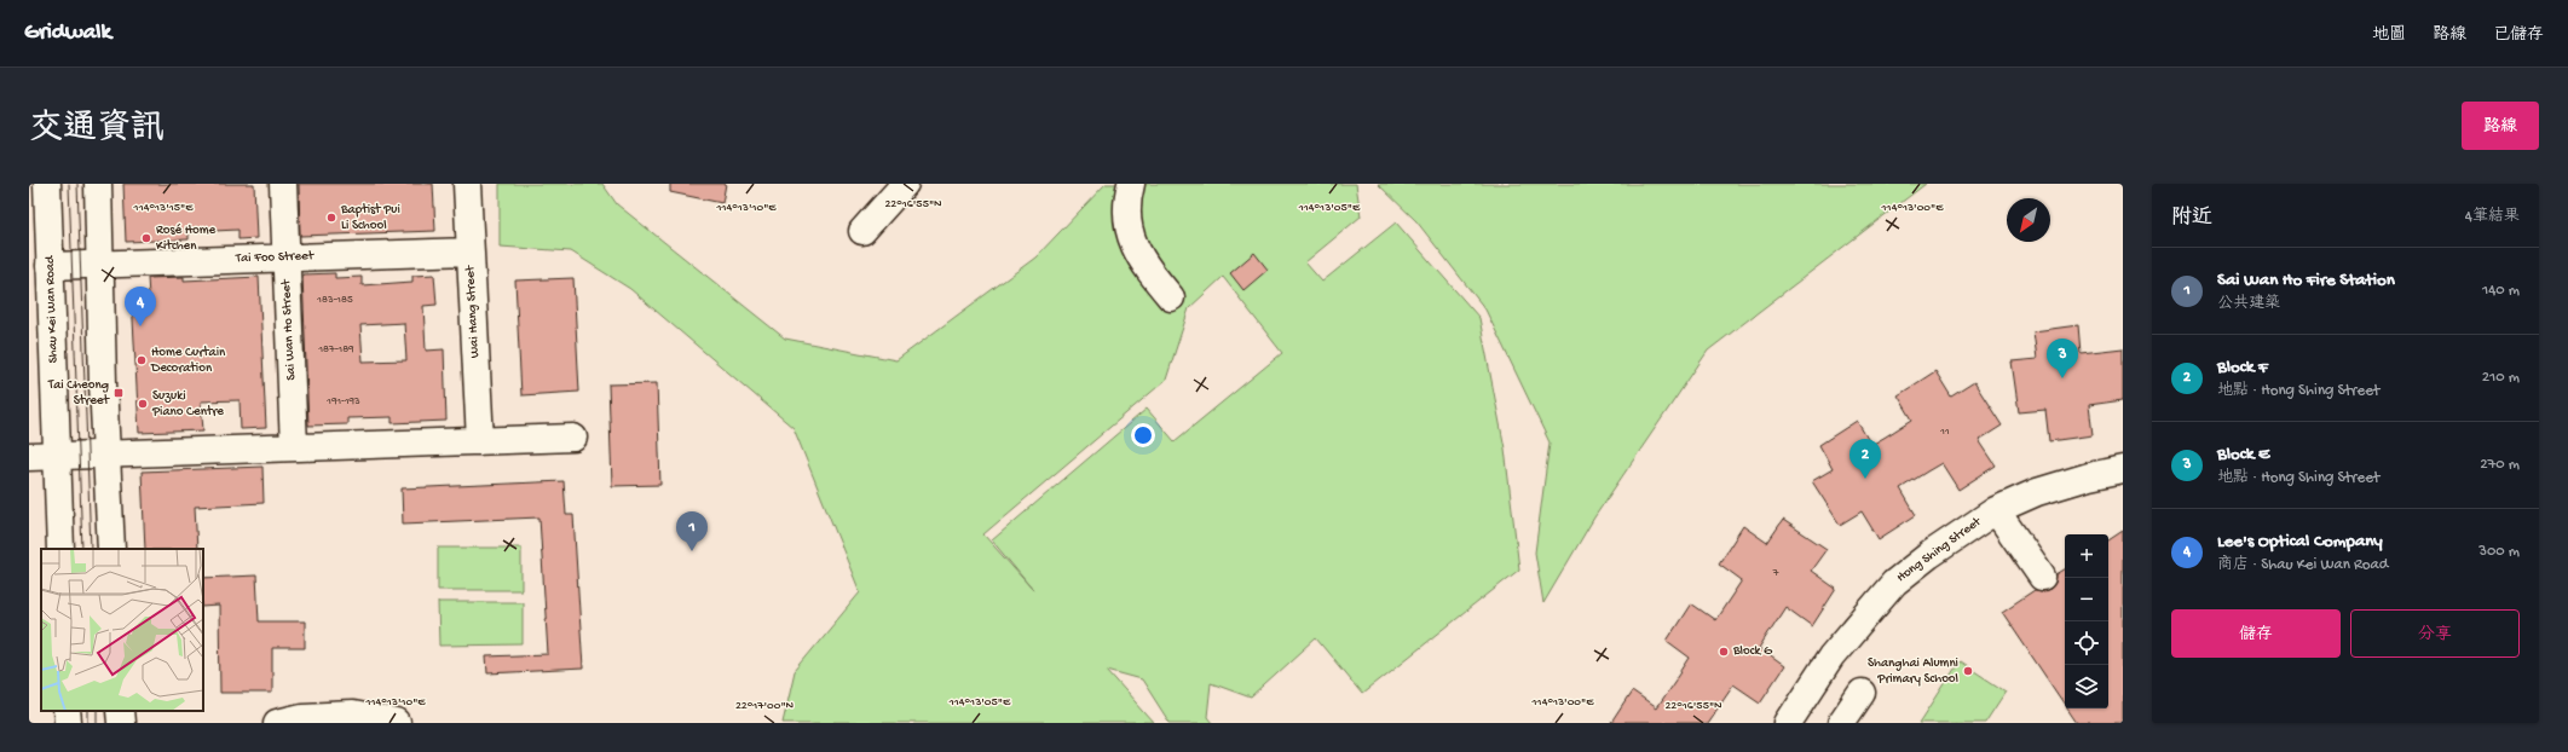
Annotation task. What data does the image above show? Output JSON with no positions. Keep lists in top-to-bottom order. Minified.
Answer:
{"streets":{"main road":["Tai Foo Street","Shau Kei Wan Road","Wai Hang Street","Sai Wan Ho Street","Hong Shing Street"]},"crossings":[["Tai Foo Street","Shau Kei Wan Road"],["Tai Foo Street","Wai Hang Street"],["Tai Foo Street","Sai Wan Ho Street"]],"places":{"other":["Baptist Pui Li School","Rosé Home Kitchen","Home Curtain Decoration","Suzuki Piano Centre","Block G","Shanghai Alumni Primary School"],"transit":["Tai Cheong Street"]},"house_numbers":["183-185","187-189","191-193","11","7"],"north":"bottom left","page":{"header":"Gridwalk","nav":["地圖","路線","已儲存"],"title":"交通資訊","buttons":["路線",["儲存","分享"]],"heading":["附近","4筆結果"],"list":[{"mark":"1","name":"Sai Wan Ho Fire Station","note":"公共建築","value":"140 m"},{"mark":"2","name":"Block F","note":"地點 · Hong Shing Street","value":"210 m"},{"mark":"3","name":"Block E","note":"地點 · Hong Shing Street","value":"270 m"},{"mark":"4","name":"Lee's Optical Company","note":"商店 · Shau Kei Wan Road","value":"300 m"}],"pins":["4","3","2","1"],"map_buttons":["+","−"]},"coordinates":["22°16'55\"N","114°13'15\"E","114°13'10\"E","114°13'05\"E","114°13'00\"E","22°17'00\"N"]}
